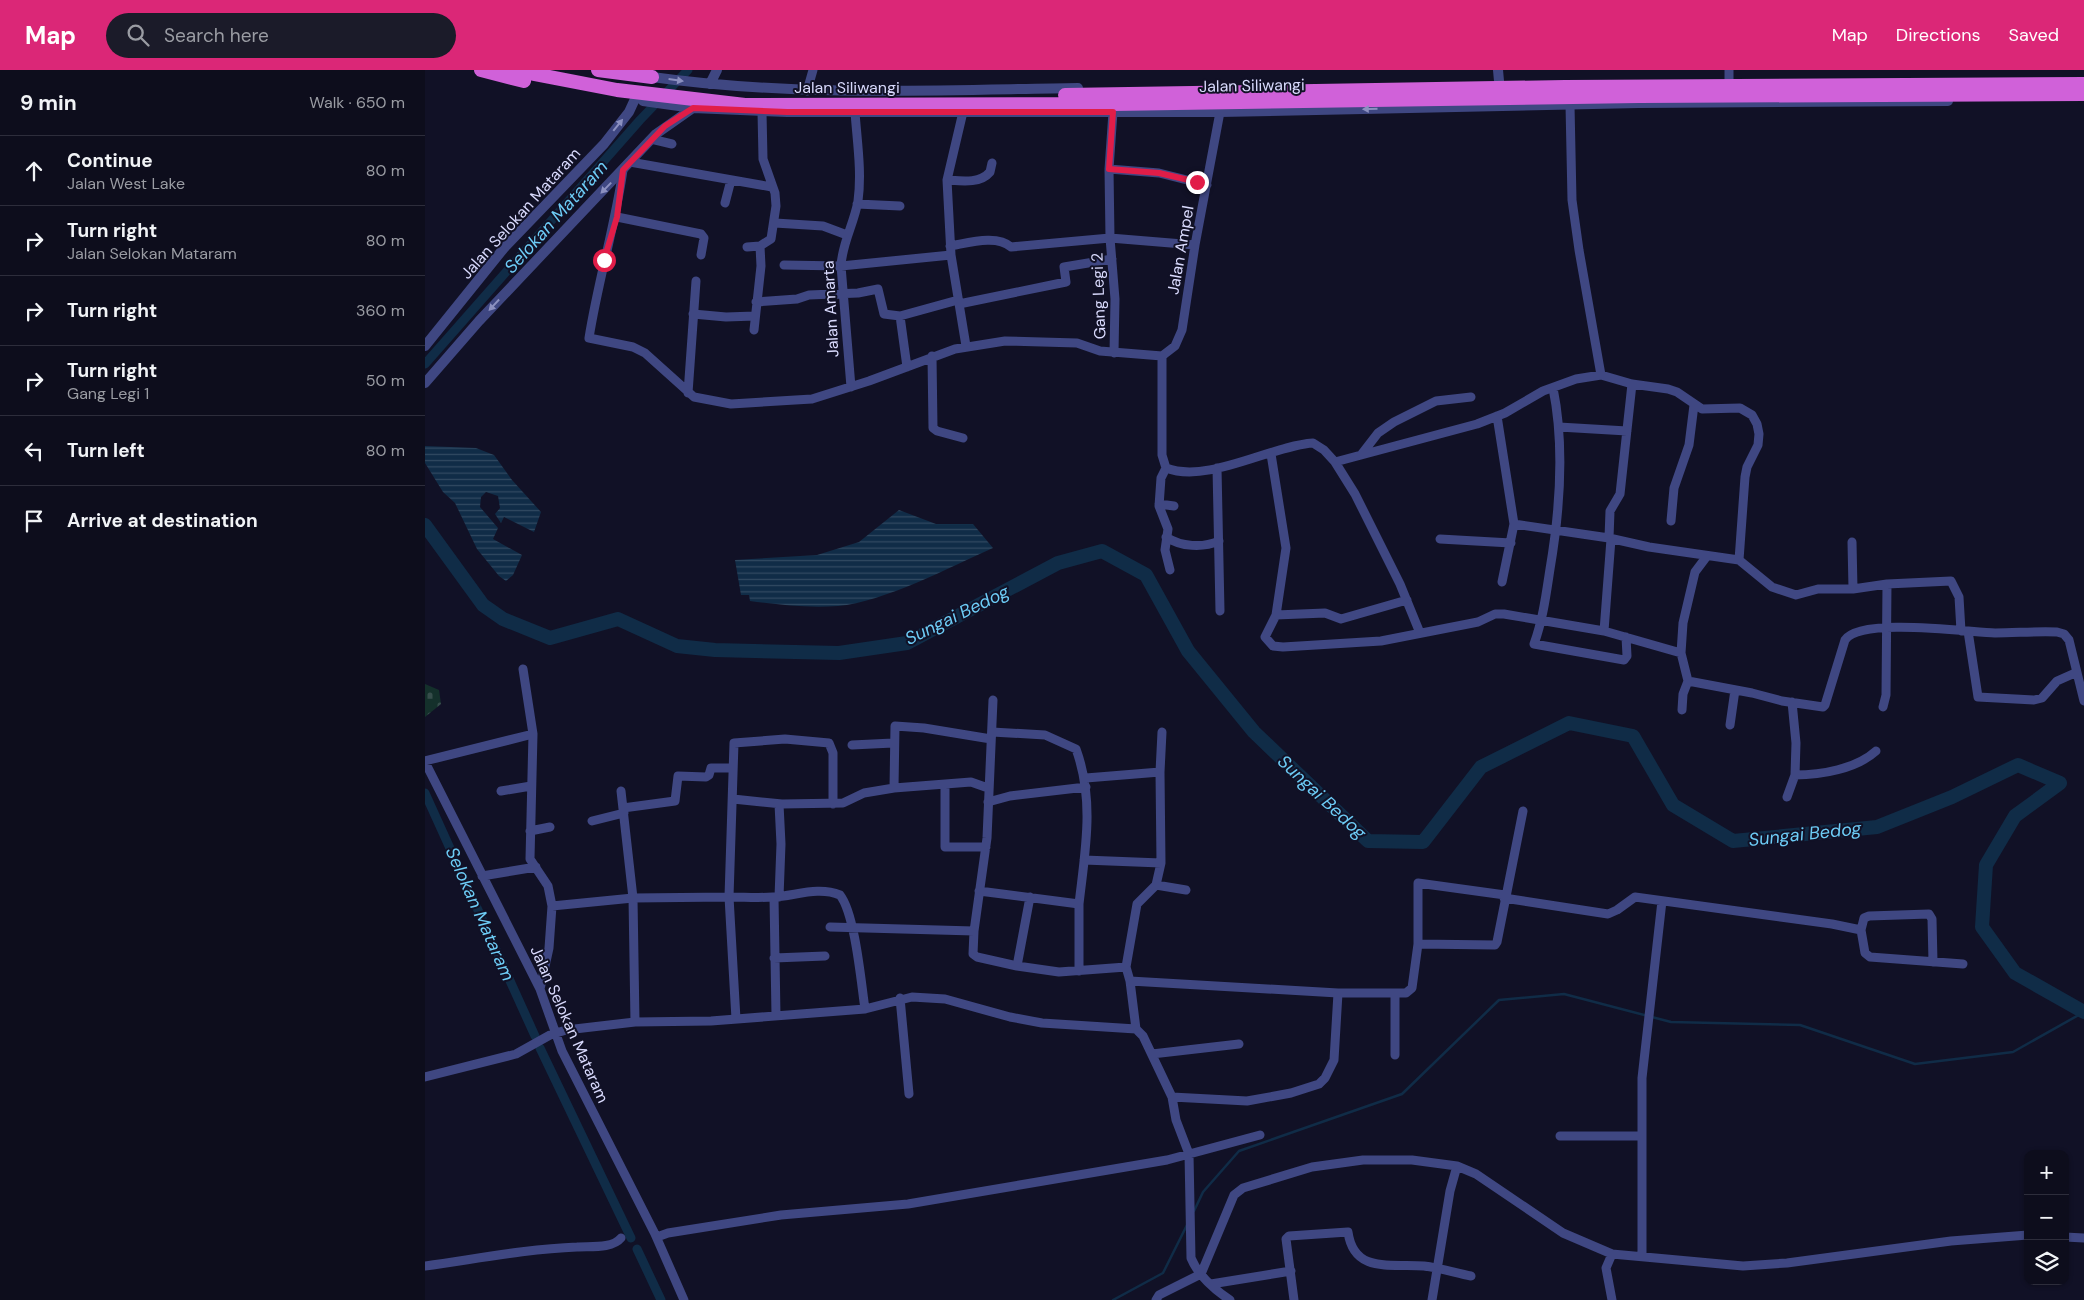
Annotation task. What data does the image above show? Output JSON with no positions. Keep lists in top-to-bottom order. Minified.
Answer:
{"streets":{"highway":["Jalan Siliwangi"],"street":["Jalan Selokan Mataram","Jalan Ampel","Gang Legi 2","Jalan Amarta"]},"crossings":[["Jalan Siliwangi","Gang Legi 2"]],"water":["Selokan Mataram","Sungai Bedog"],"page":{"header":"Map","search":"Search here","nav":["Map","Directions","Saved"],"heading":["9 min","Walk · 650 m"],"list":[["Continue","Jalan West Lake","80 m"],["Turn right","Jalan Selokan Mataram","80 m"],["Turn right","360 m"],["Turn right","Gang Legi 1","50 m"],["Turn left","80 m"],"Arrive at destination"],"map_buttons":["+","−"]}}
